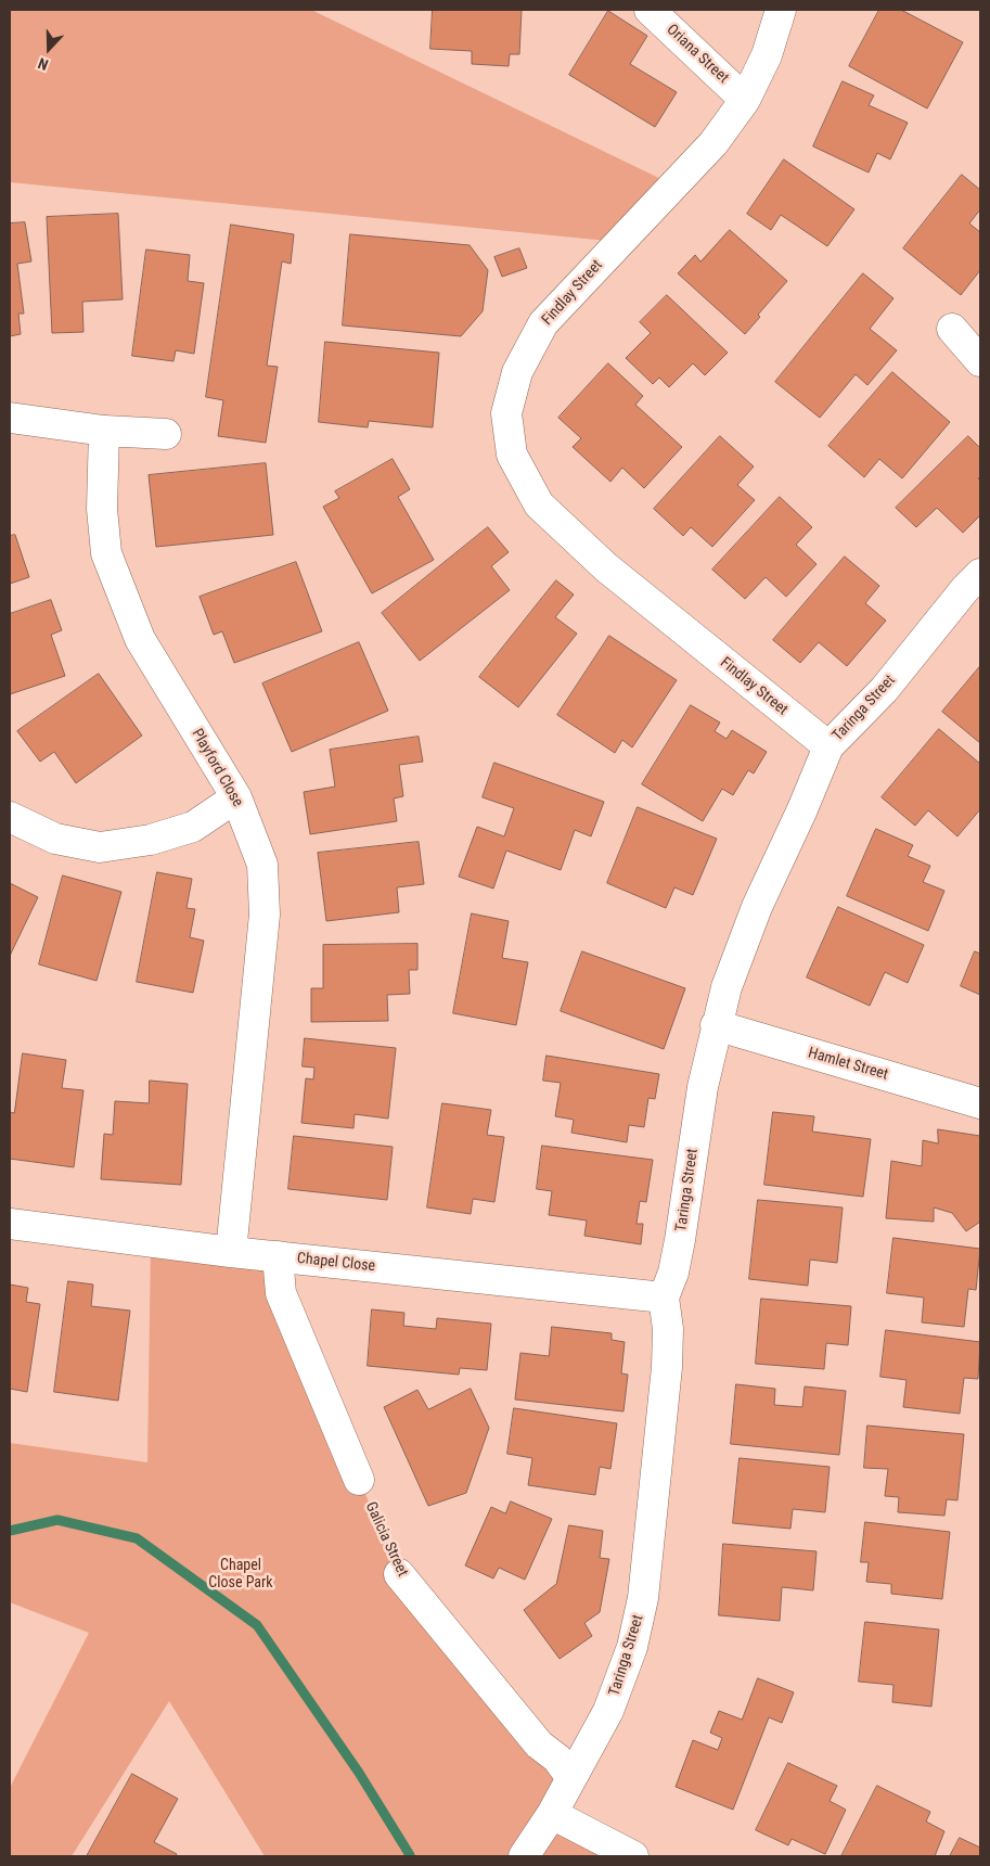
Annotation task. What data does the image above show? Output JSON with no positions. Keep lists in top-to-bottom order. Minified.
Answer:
{"streets":{"street":["Oriana Street","Findlay Street","Taringa Street","Playford Close","Hamlet Street","Chapel Close","Galicia Street"]},"crossings":[["Oriana Street","Findlay Street"],["Findlay Street","Taringa Street"],["Taringa Street","Hamlet Street"],["Taringa Street","Chapel Close"],["Taringa Street","Galicia Street"],["Playford Close","Chapel Close"]],"parks":["Chapel Close Park"],"north":"bottom"}
